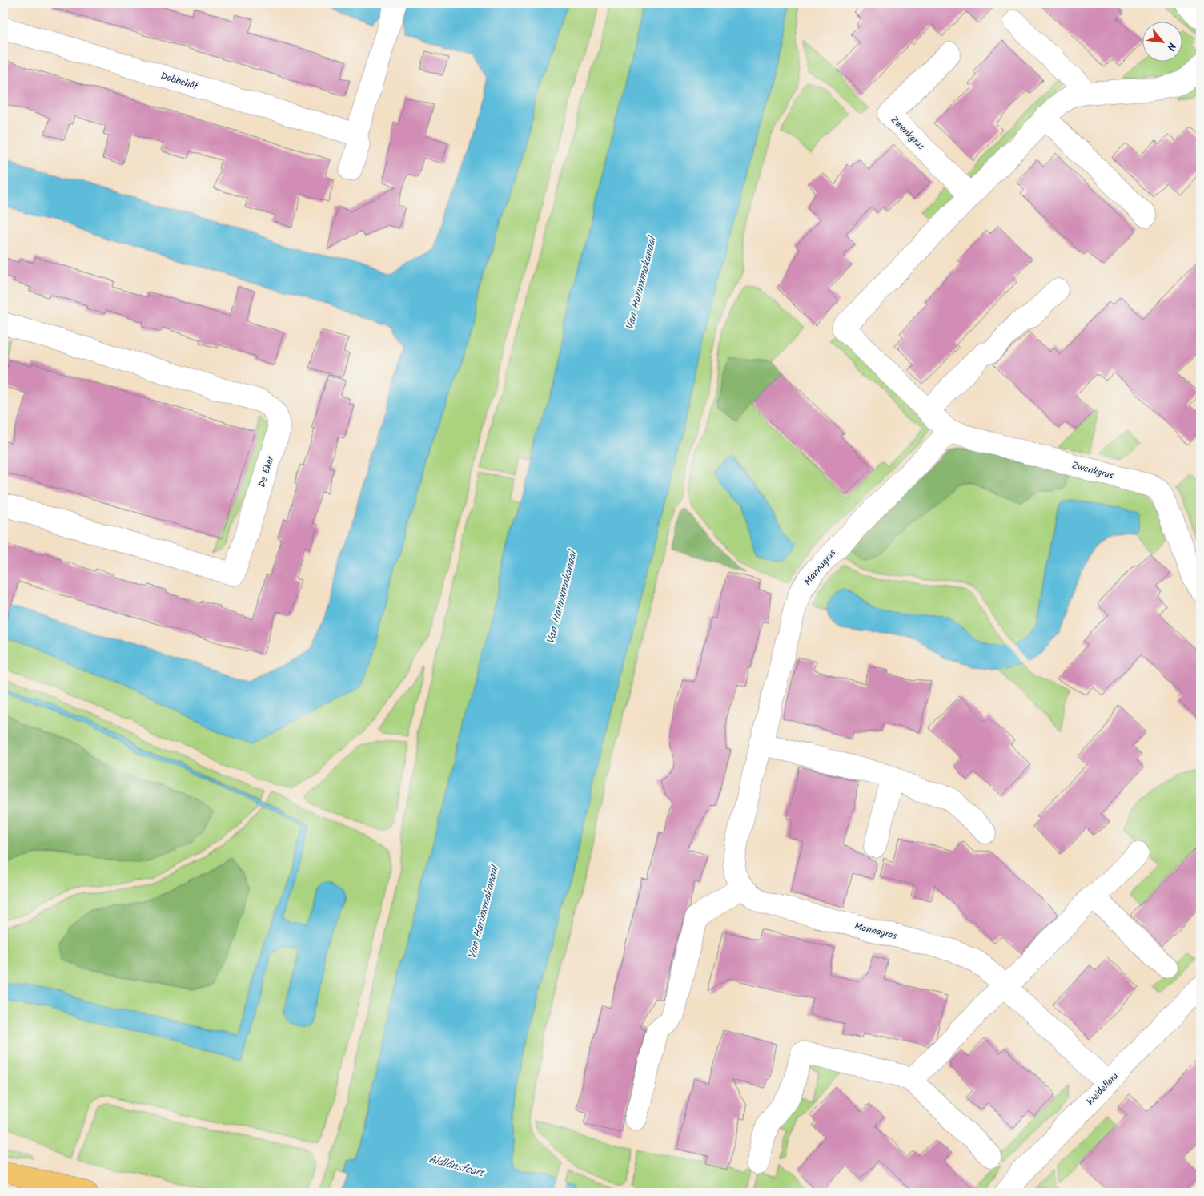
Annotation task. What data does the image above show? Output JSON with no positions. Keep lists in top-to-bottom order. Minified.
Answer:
{"streets":{"street":["Dobbehôf","Zwenkgras","De Eker","Mannagras","Weideflora"]},"crossings":[["Zwenkgras","Mannagras"],["Mannagras","Weideflora"]],"water":["Van Harinxmakanaal","Aldlânsfeart"],"north":"bottom right"}
